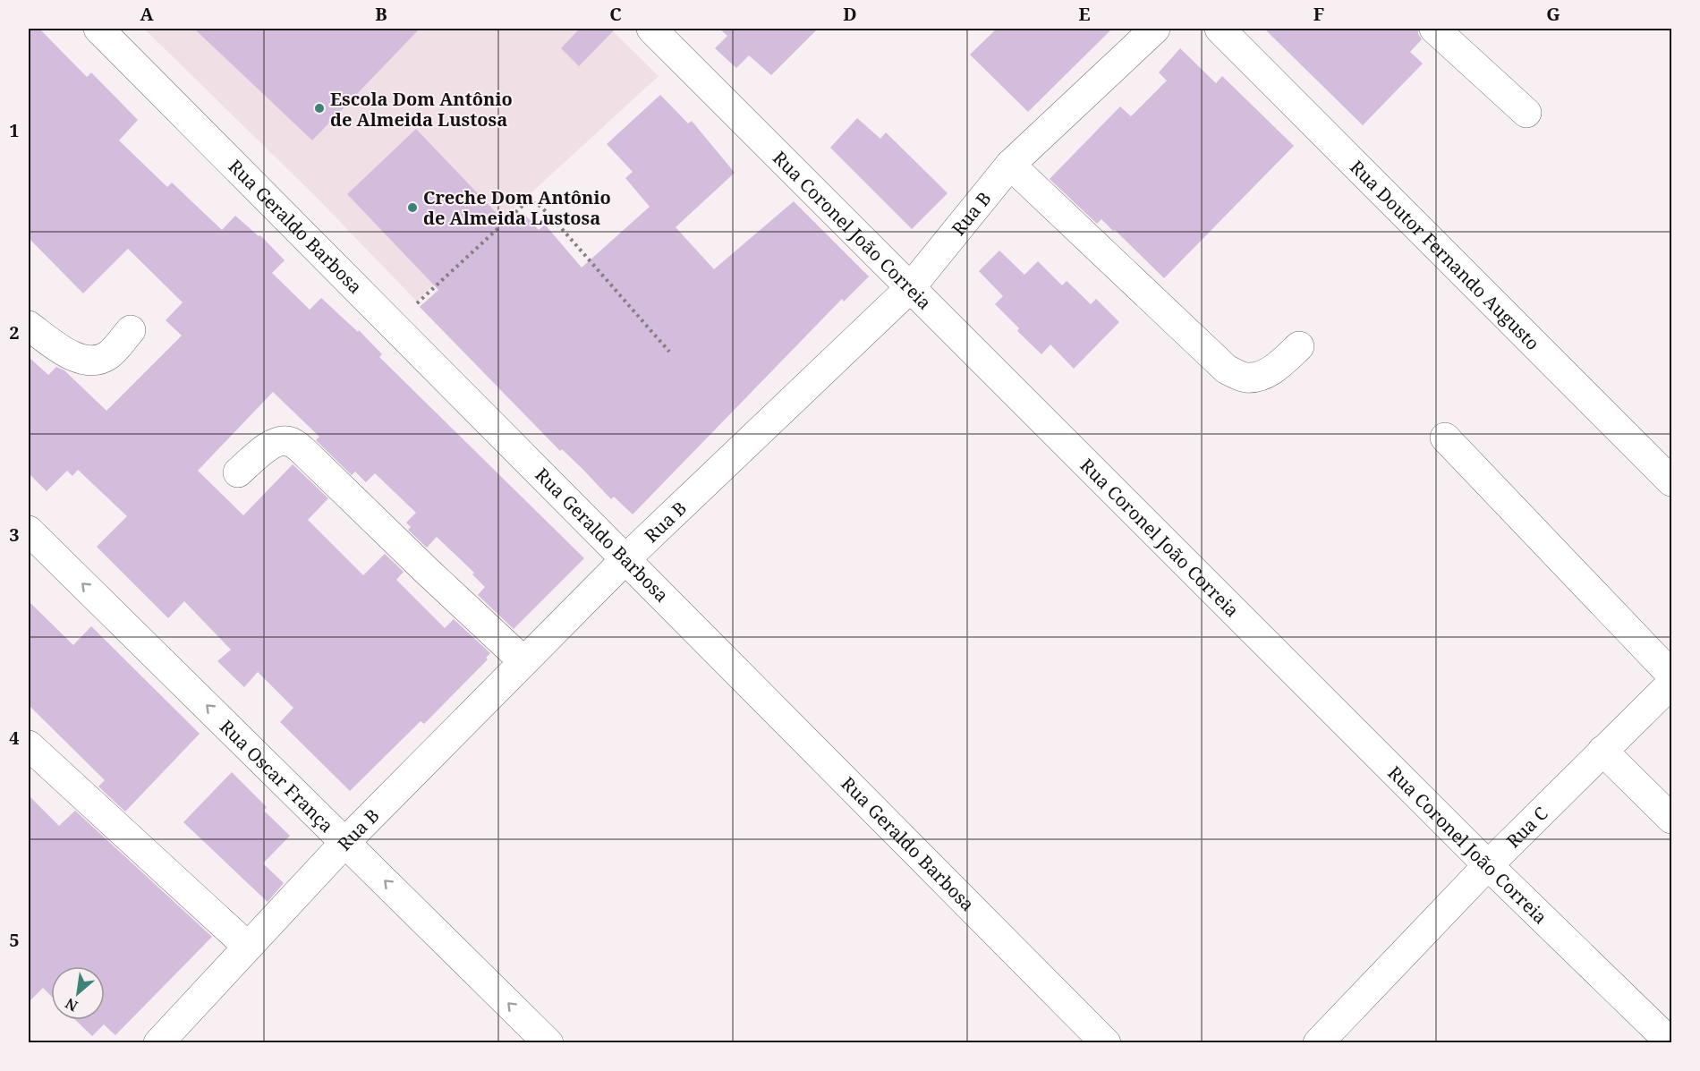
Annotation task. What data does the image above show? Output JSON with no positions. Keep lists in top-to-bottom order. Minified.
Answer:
{"streets":{"street":["Rua B","Rua Geraldo Barbosa","Rua Coronel João Correia","Rua Doutor Fernando Augusto","Rua Oscar França","Rua C"]},"crossings":[["Rua B","Rua Geraldo Barbosa"],["Rua B","Rua Coronel João Correia"],["Rua B","Rua Oscar França"],["Rua Coronel João Correia","Rua C"]],"places":["Escola Dom Antônio de Almeida Lustosa","Creche Dom Antônio de Almeida Lustosa"],"north":"bottom left","grid":{"columns":["A","B","C","D","E","F","G"],"rows":["1","2","3","4","5"]}}
